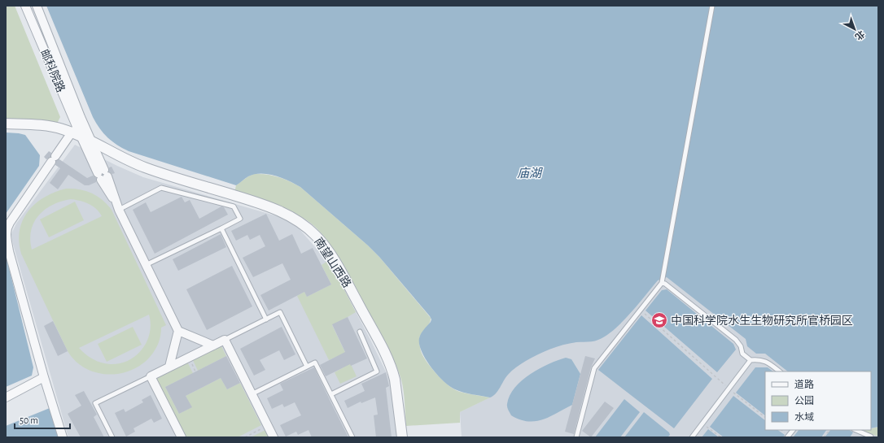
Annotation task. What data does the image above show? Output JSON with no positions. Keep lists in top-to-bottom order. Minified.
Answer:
{"streets":{"street":["邮科院路","南望山西路"]},"crossings":[["邮科院路","南望山西路"]],"water":["庙湖"],"places":{"school or university":["中国科学院水生生物研究所官桥园区"]},"legend":["道路","公园","水域"],"scale_bar":"50 m","north":"bottom right"}
